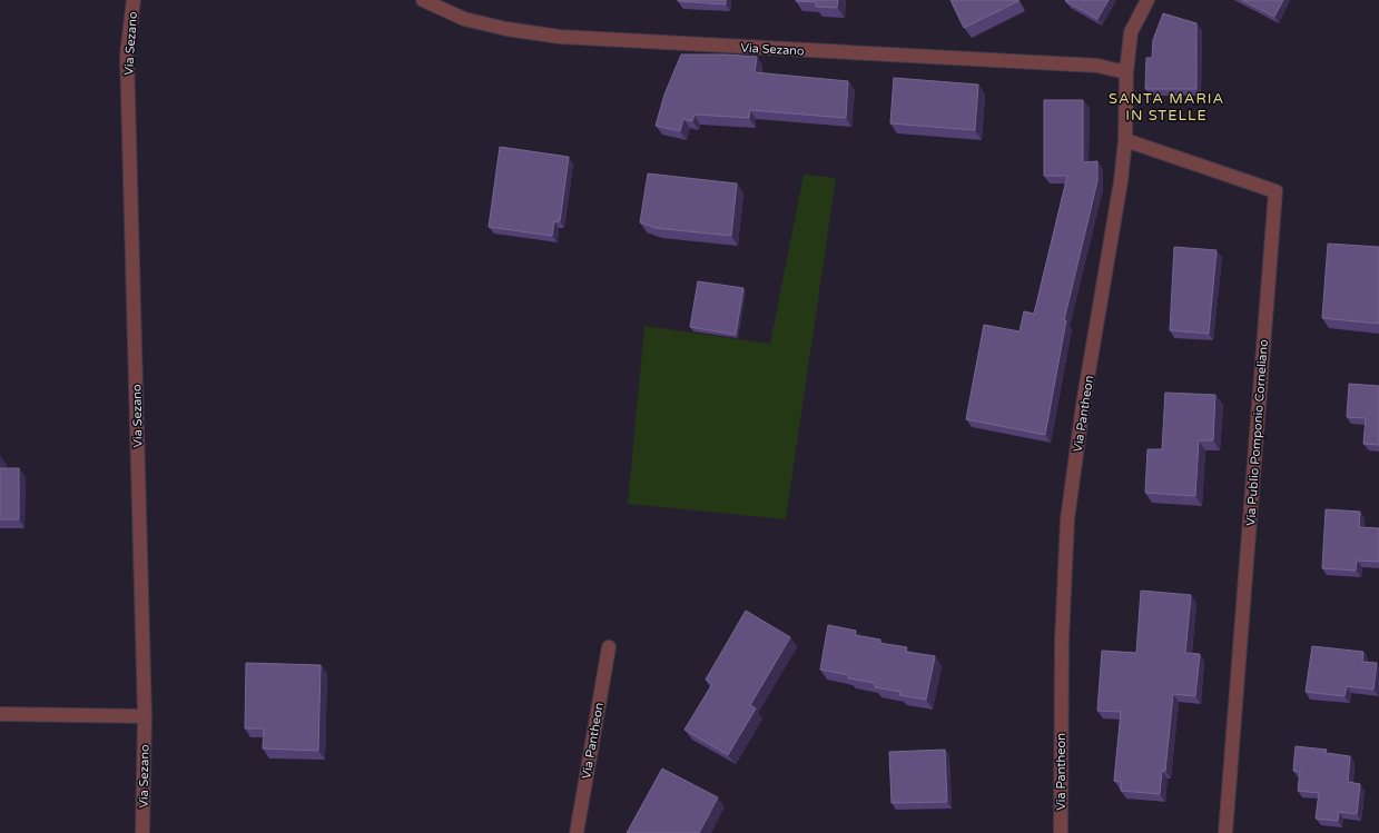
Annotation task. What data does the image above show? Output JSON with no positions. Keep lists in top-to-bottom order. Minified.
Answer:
{"streets":{"street":["Via Sezano","Via Pantheon","Via Publio Pomponio Corneliano"]},"crossings":[["Via Sezano","Via Pantheon"],["Via Pantheon","Via Publio Pomponio Corneliano"]],"districts":["SANTA MARIA IN STELLE"]}
